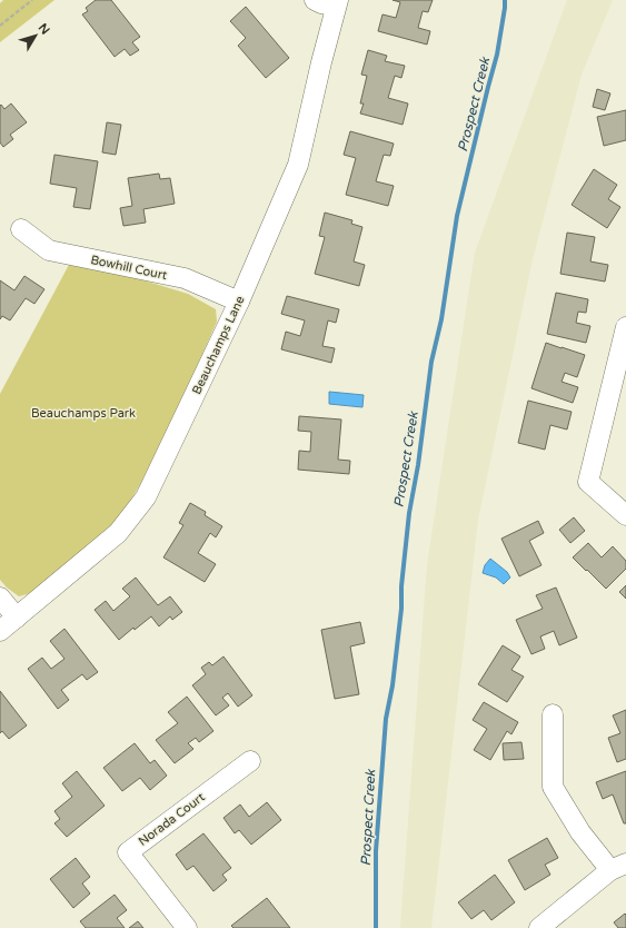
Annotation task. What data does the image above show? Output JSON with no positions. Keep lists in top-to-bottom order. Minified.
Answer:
{"streets":{"street":["Bowhill Court","Beauchamps Lane","Norada Court"]},"crossings":[["Bowhill Court","Beauchamps Lane"]],"water":["Prospect Creek"],"parks":["Beauchamps Park"],"north":"top right"}
